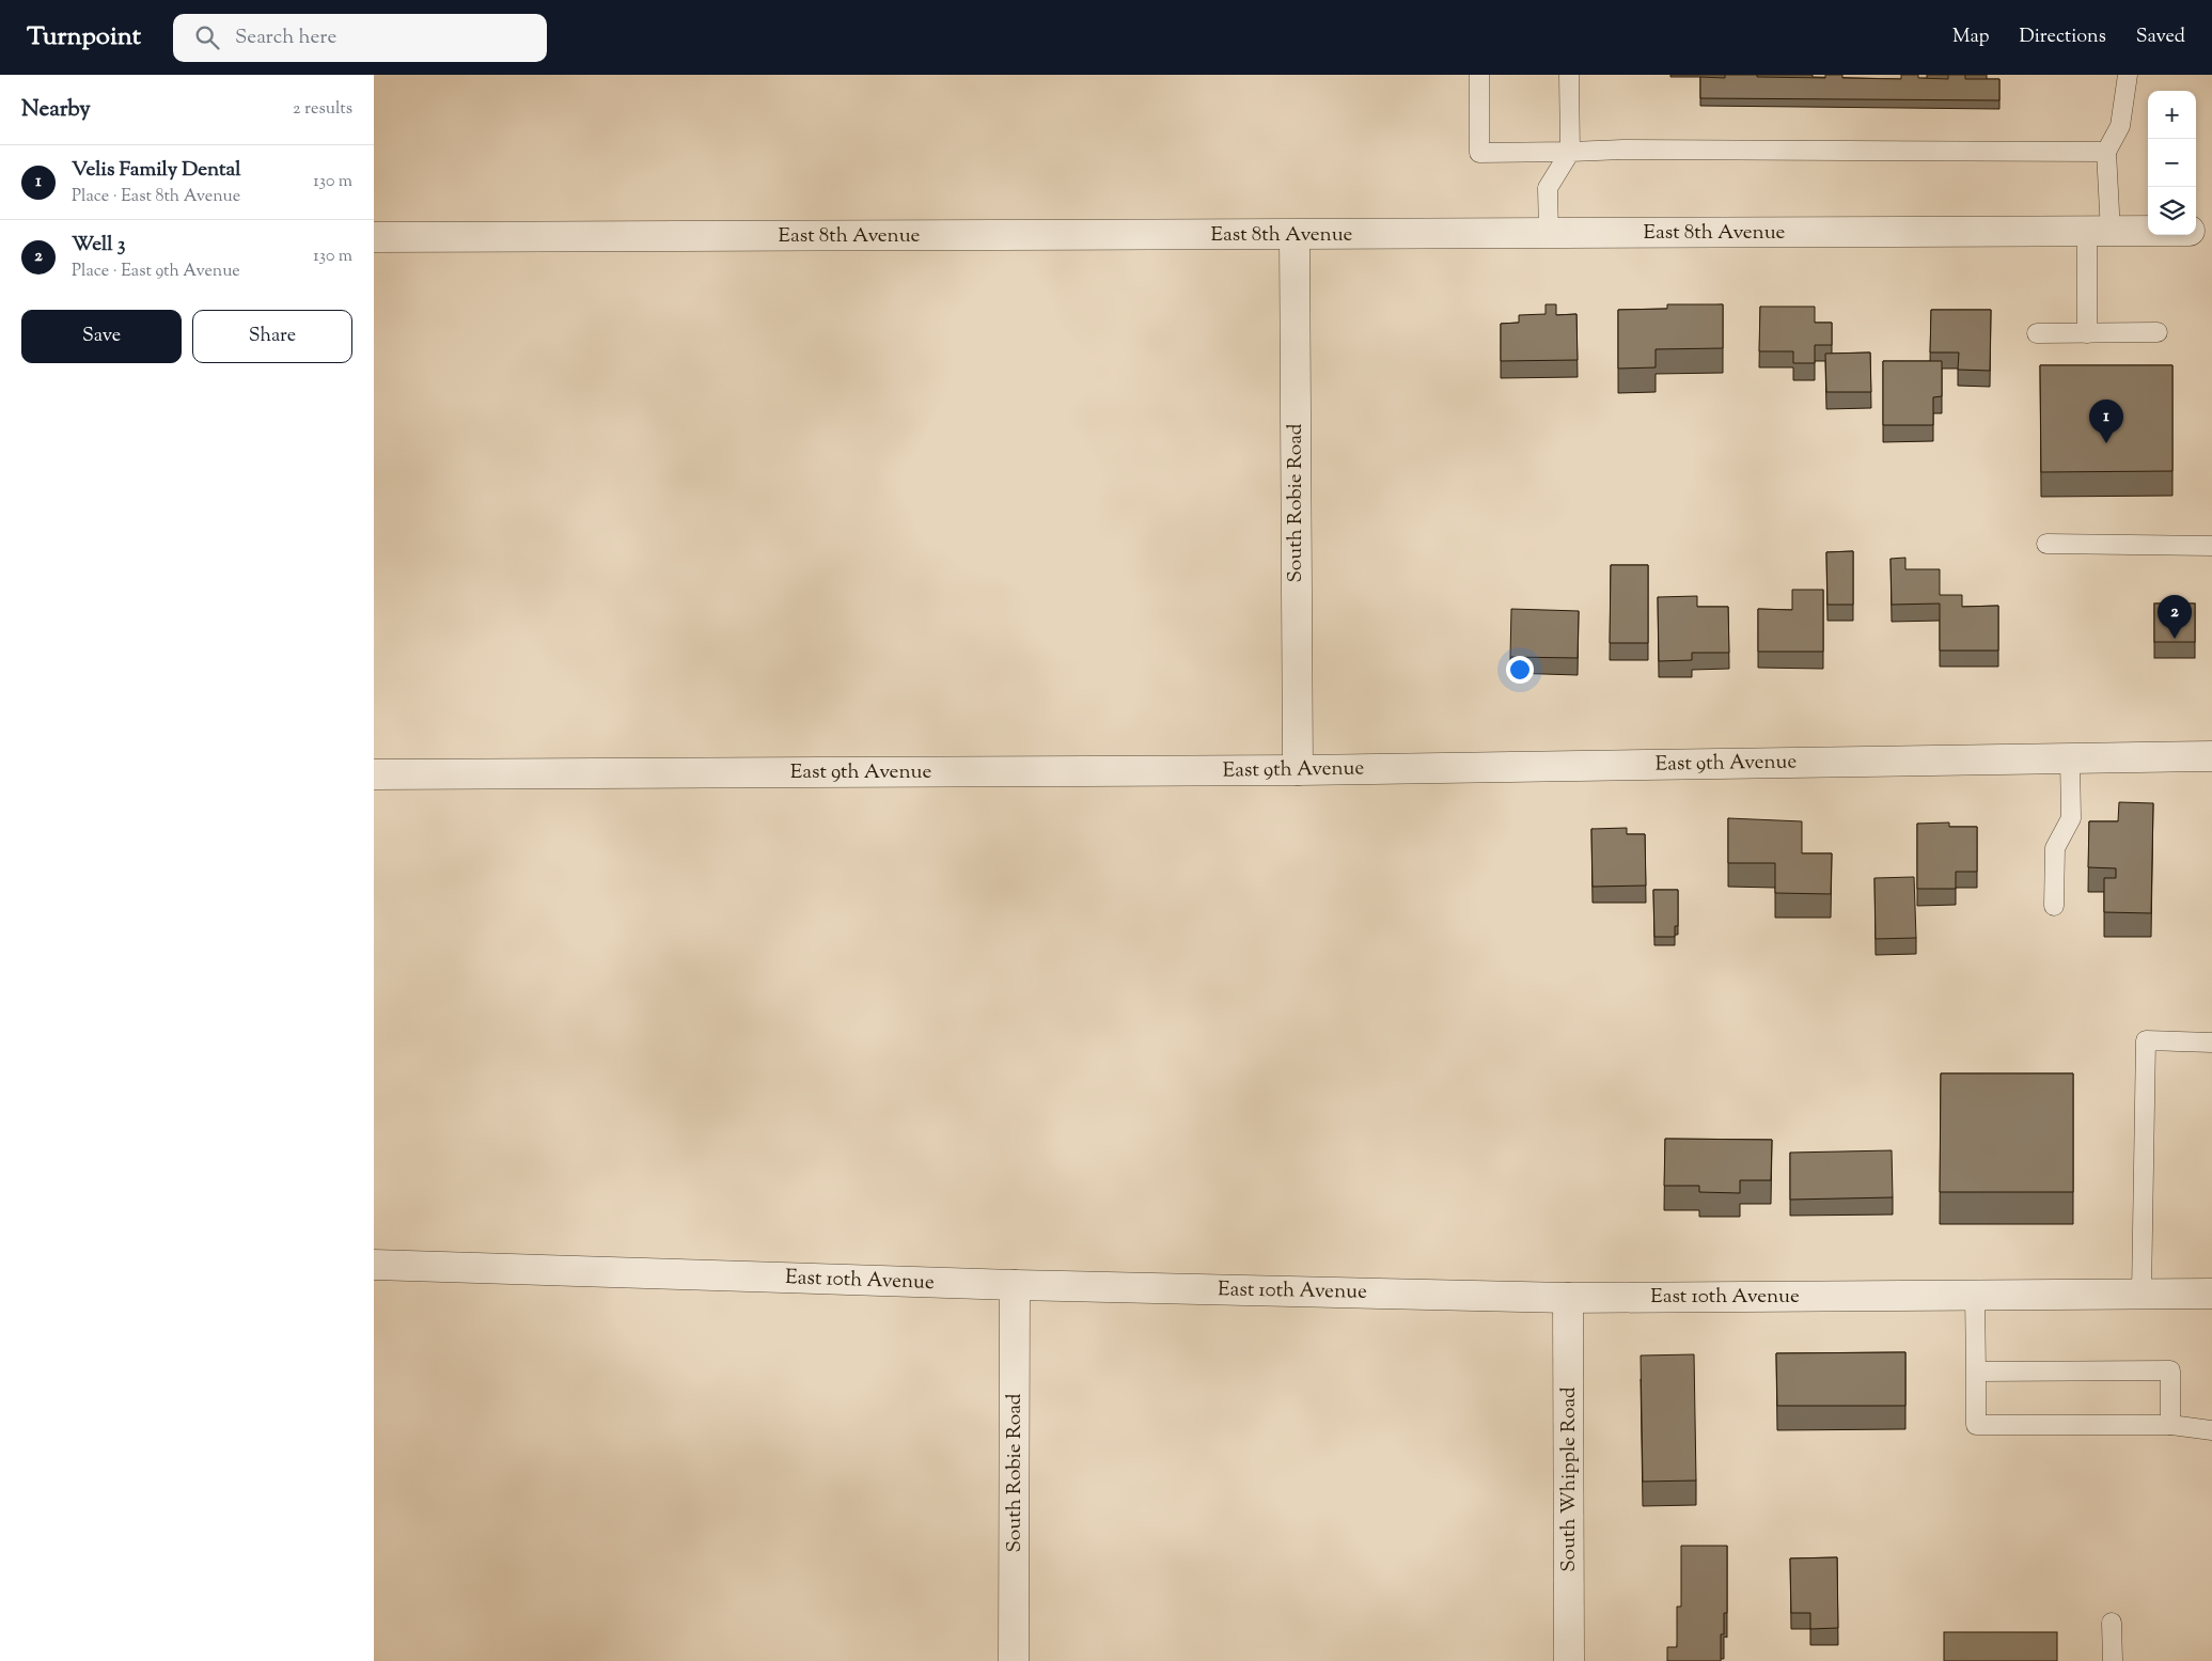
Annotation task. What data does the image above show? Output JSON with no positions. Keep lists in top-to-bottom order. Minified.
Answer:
{"streets":{"street":["East 8th Avenue","South Robie Road","East 9th Avenue","East 10th Avenue","South Whipple Road"]},"crossings":[["East 8th Avenue","South Robie Road"],["South Robie Road","East 9th Avenue"],["South Robie Road","East 10th Avenue"],["East 10th Avenue","South Whipple Road"]],"page":{"header":"Turnpoint","search":"Search here","nav":["Map","Directions","Saved"],"heading":["Nearby","2 results"],"map_buttons":["+","−"],"list":[{"mark":"1","name":"Velis Family Dental","note":"Place · East 8th Avenue","value":"130 m"},{"mark":"2","name":"Well 3","note":"Place · East 9th Avenue","value":"130 m"}],"buttons":["Save","Share"],"pins":["1","2"]}}
